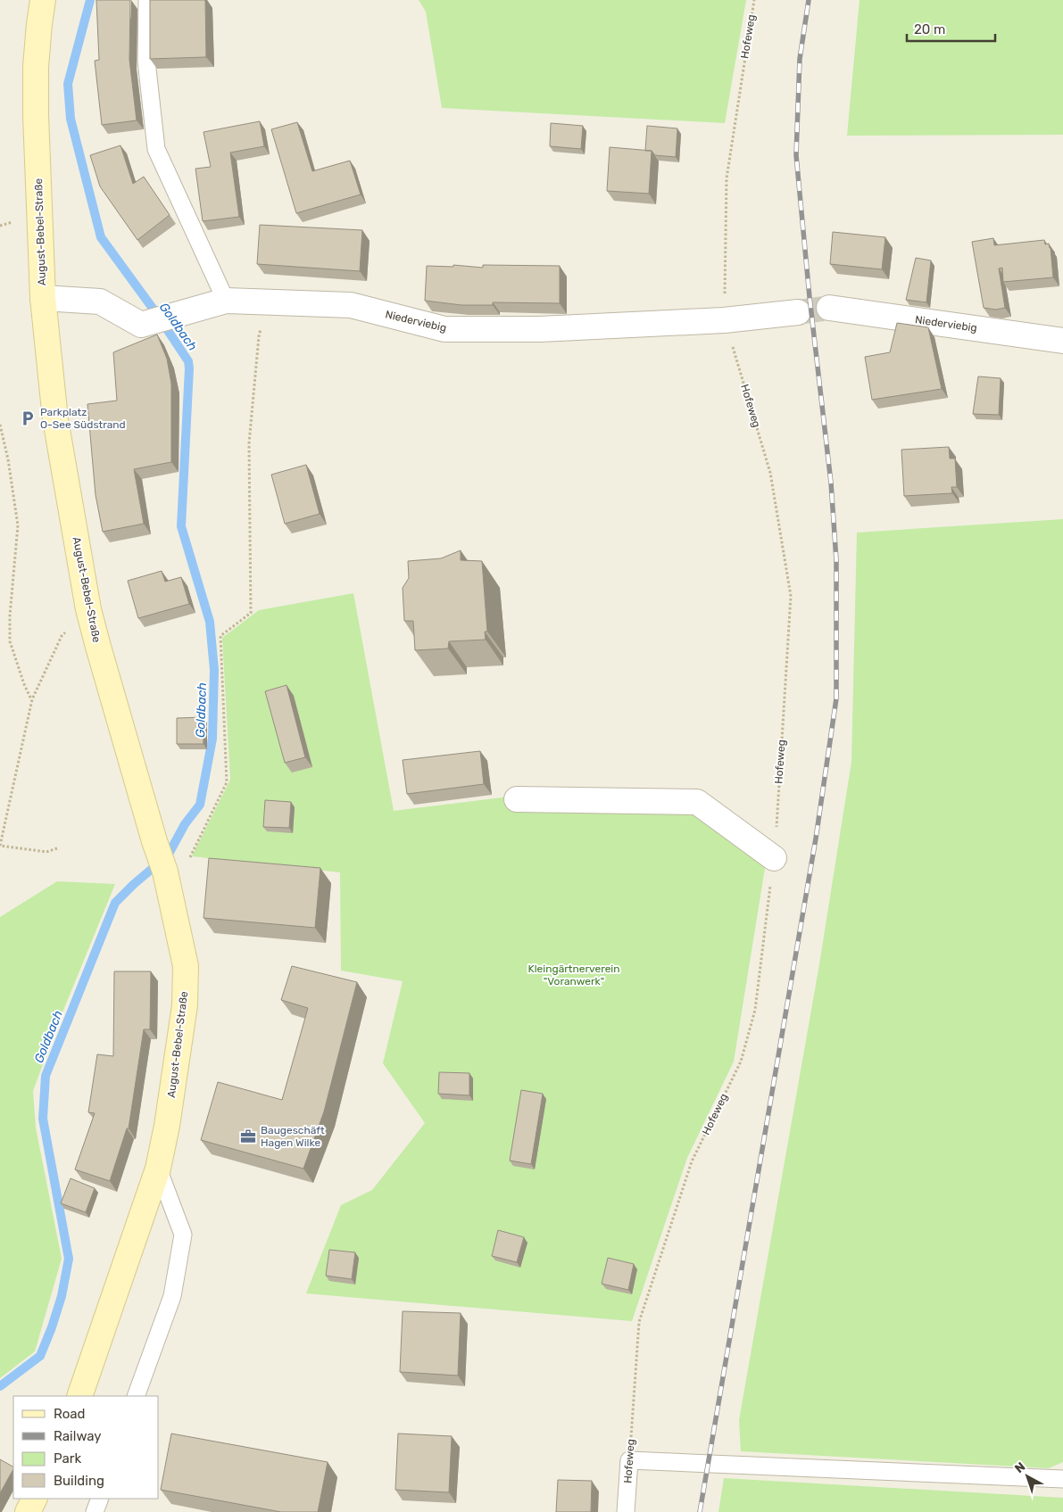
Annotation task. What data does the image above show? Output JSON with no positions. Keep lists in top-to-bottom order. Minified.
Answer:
{"streets":{"street":["August-Bebel-Straße","Niederviebig"],"lane":["Hofeweg"]},"crossings":[["Hofeweg","Niederviebig"],["August-Bebel-Straße","Niederviebig"]],"water":["Goldbach"],"parks":["Kleingärtnerverein \"Voranwerk\""],"places":{"parking":["Parkplatz O-See Südstrand"],"office":["Baugeschäft Hagen Wilke"]},"legend":["Road","Railway","Park","Building"],"scale_bar":"20 m","north":"top left"}
